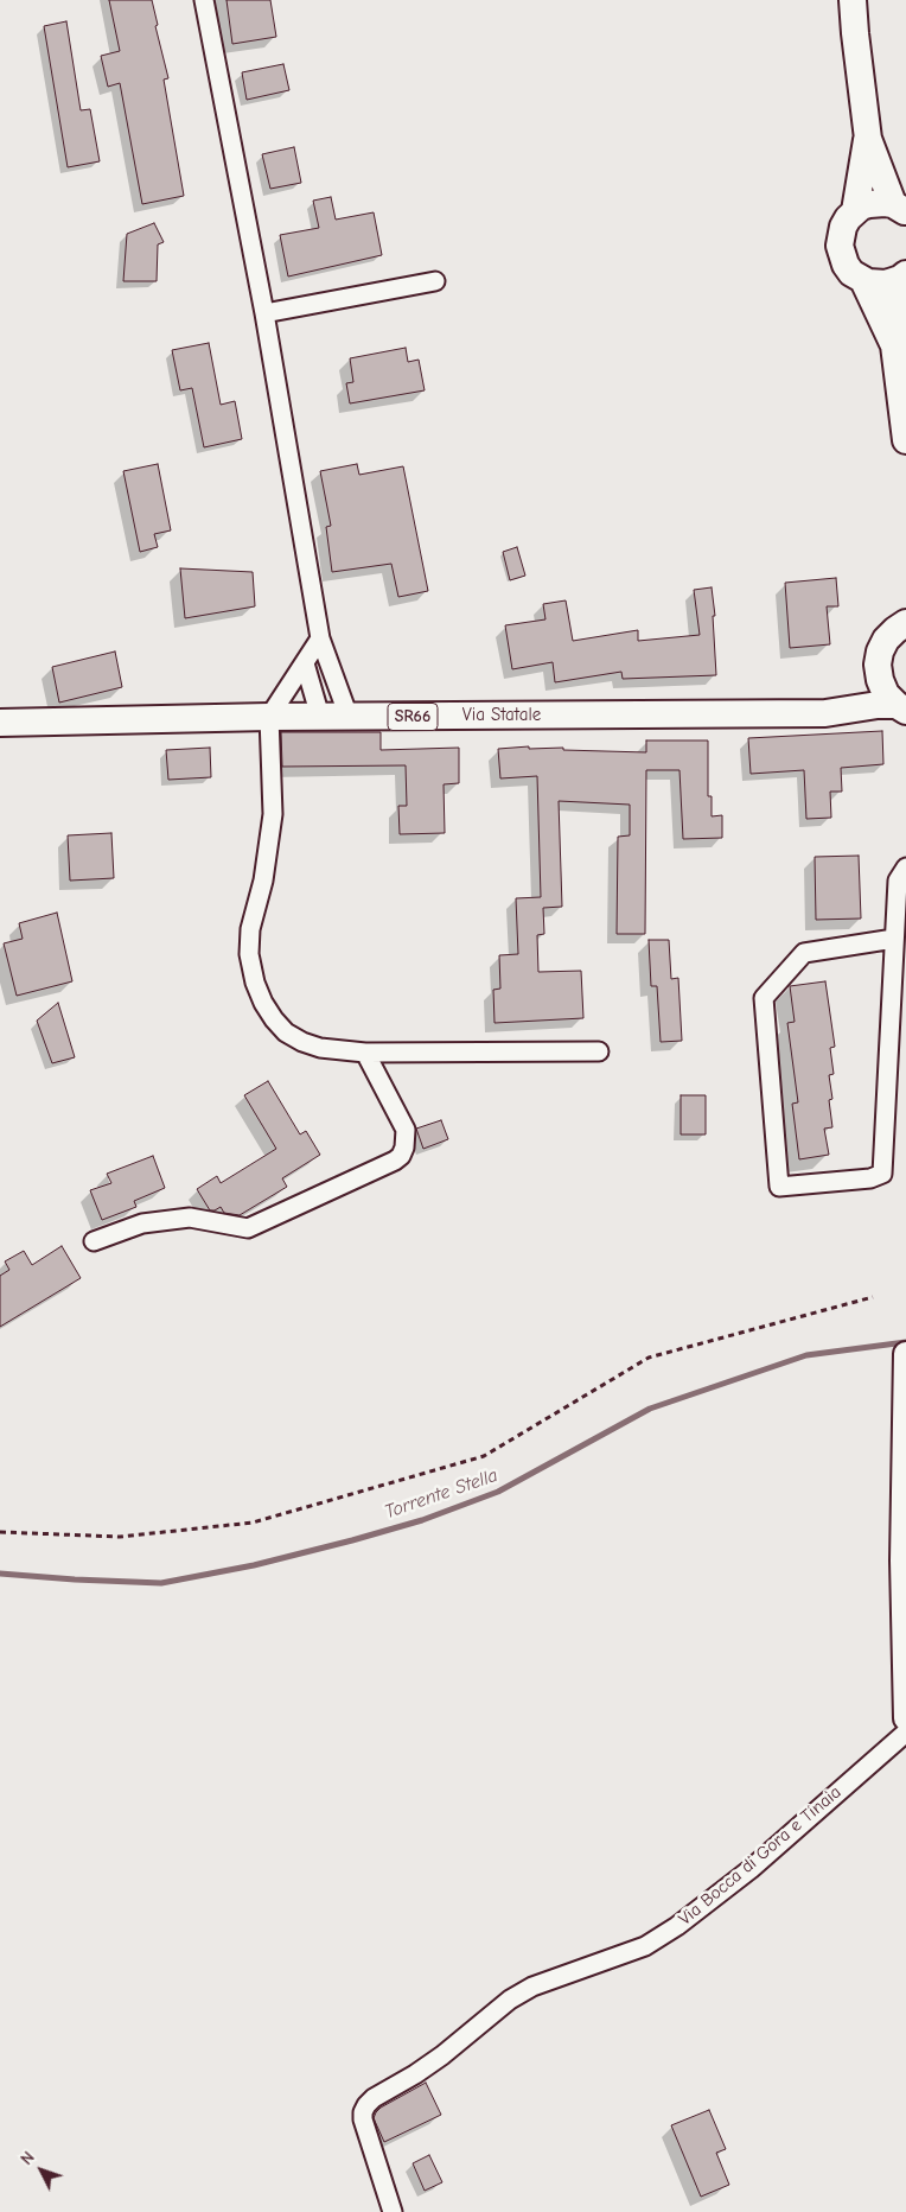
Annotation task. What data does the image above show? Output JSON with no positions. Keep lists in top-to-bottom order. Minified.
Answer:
{"streets":{"main road":["Via Statale","SR66"],"street":["Via Bocca di Gora e Tinaia"]},"crossings":[["Via Statale","SR66"]],"water":["Torrente Stella"],"north":"top left"}
